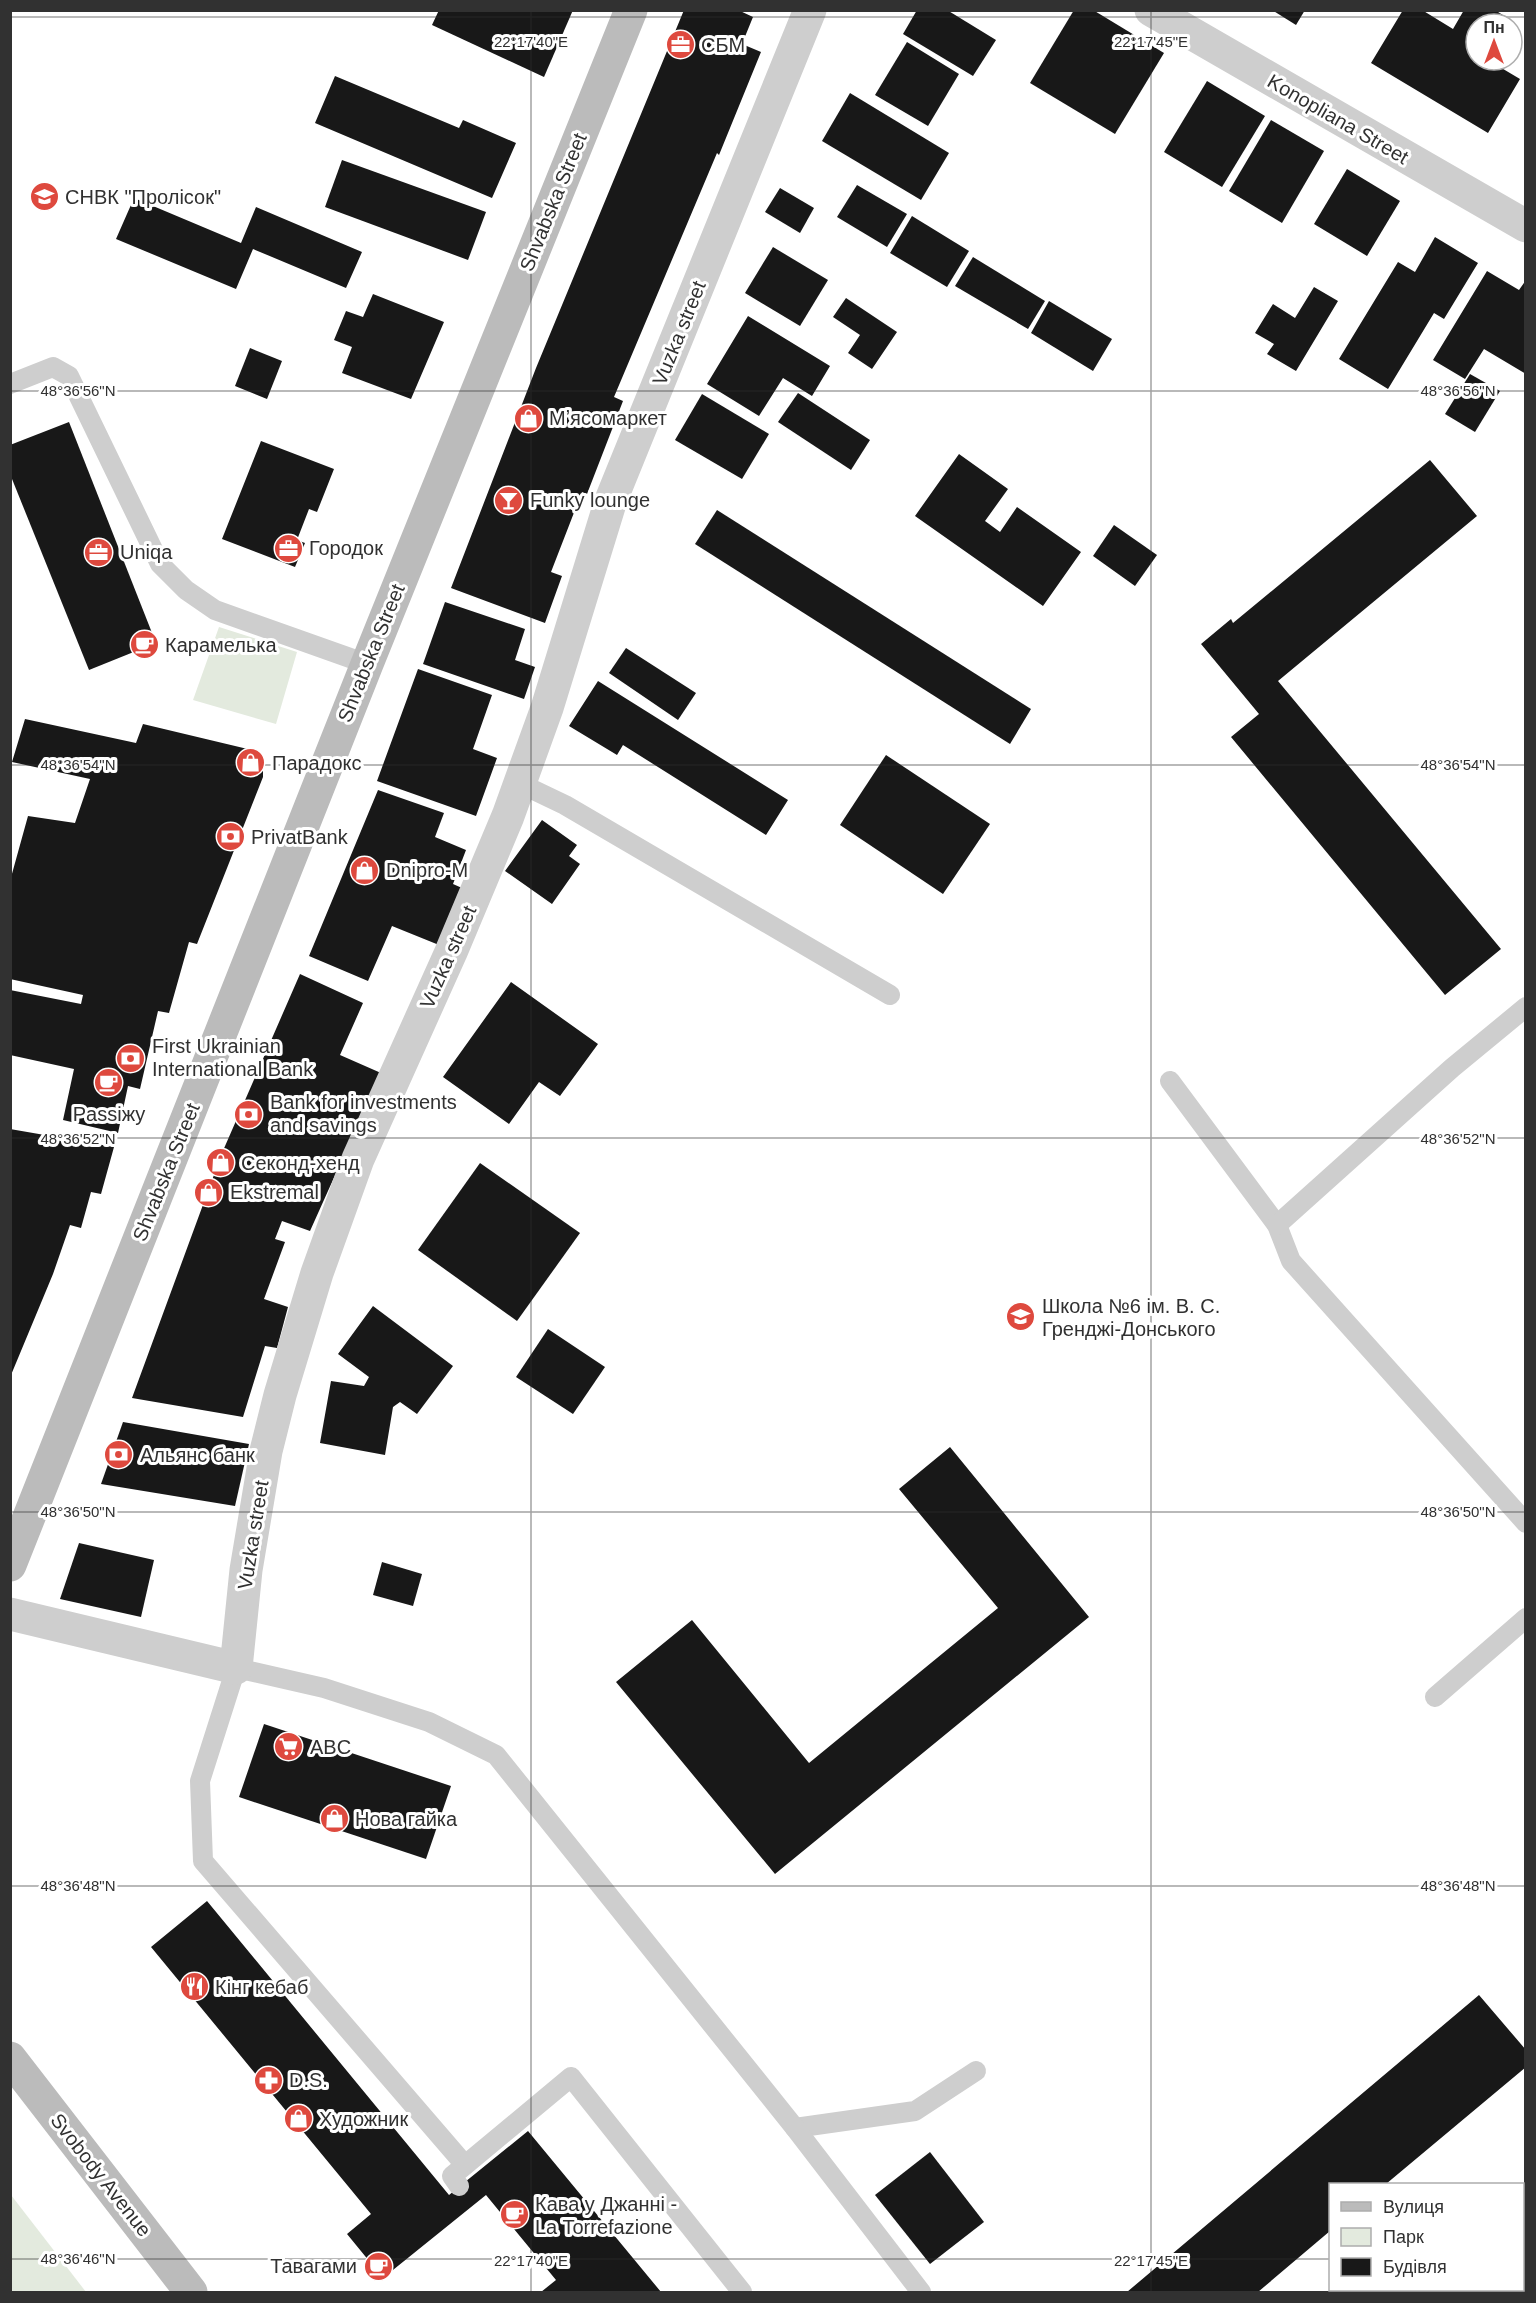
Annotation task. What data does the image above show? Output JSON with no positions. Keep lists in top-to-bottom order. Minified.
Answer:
{"streets":{"street":["Konopliana Street","Shvabska Street","Vuzka street","Svobody Avenue"]},"places":{"office":["СБМ","Городок","Uniqa"],"school or university":["СНВК \"Пролісок\"","Школа №6 ім. В. С. Гренджі-Донського"],"shop":["Мʼясомаркет","Парадокс","Dnipro-M","Секонд-хенд","Ekstremal","Нова гайка","Художник"],"bar":["Funky lounge"],"cafe":["Карамелька","Passіжу","Кава у Джанні - La Torrefazione","Тавагами"],"bank":["PrivatBank","First Ukrainian International Bank","Bank for investments and savings","Альянс банк"],"supermarket":["ABC"],"restaurant":["Кінг кебаб"],"pharmacy":["D.S."]},"legend":["Вулиця","Парк","Будівля"],"north":"top","coordinates":["22°17'40\"E","22°17'45\"E","48°36'56\"N","48°36'54\"N","48°36'52\"N","48°36'50\"N","48°36'48\"N","48°36'46\"N"]}
